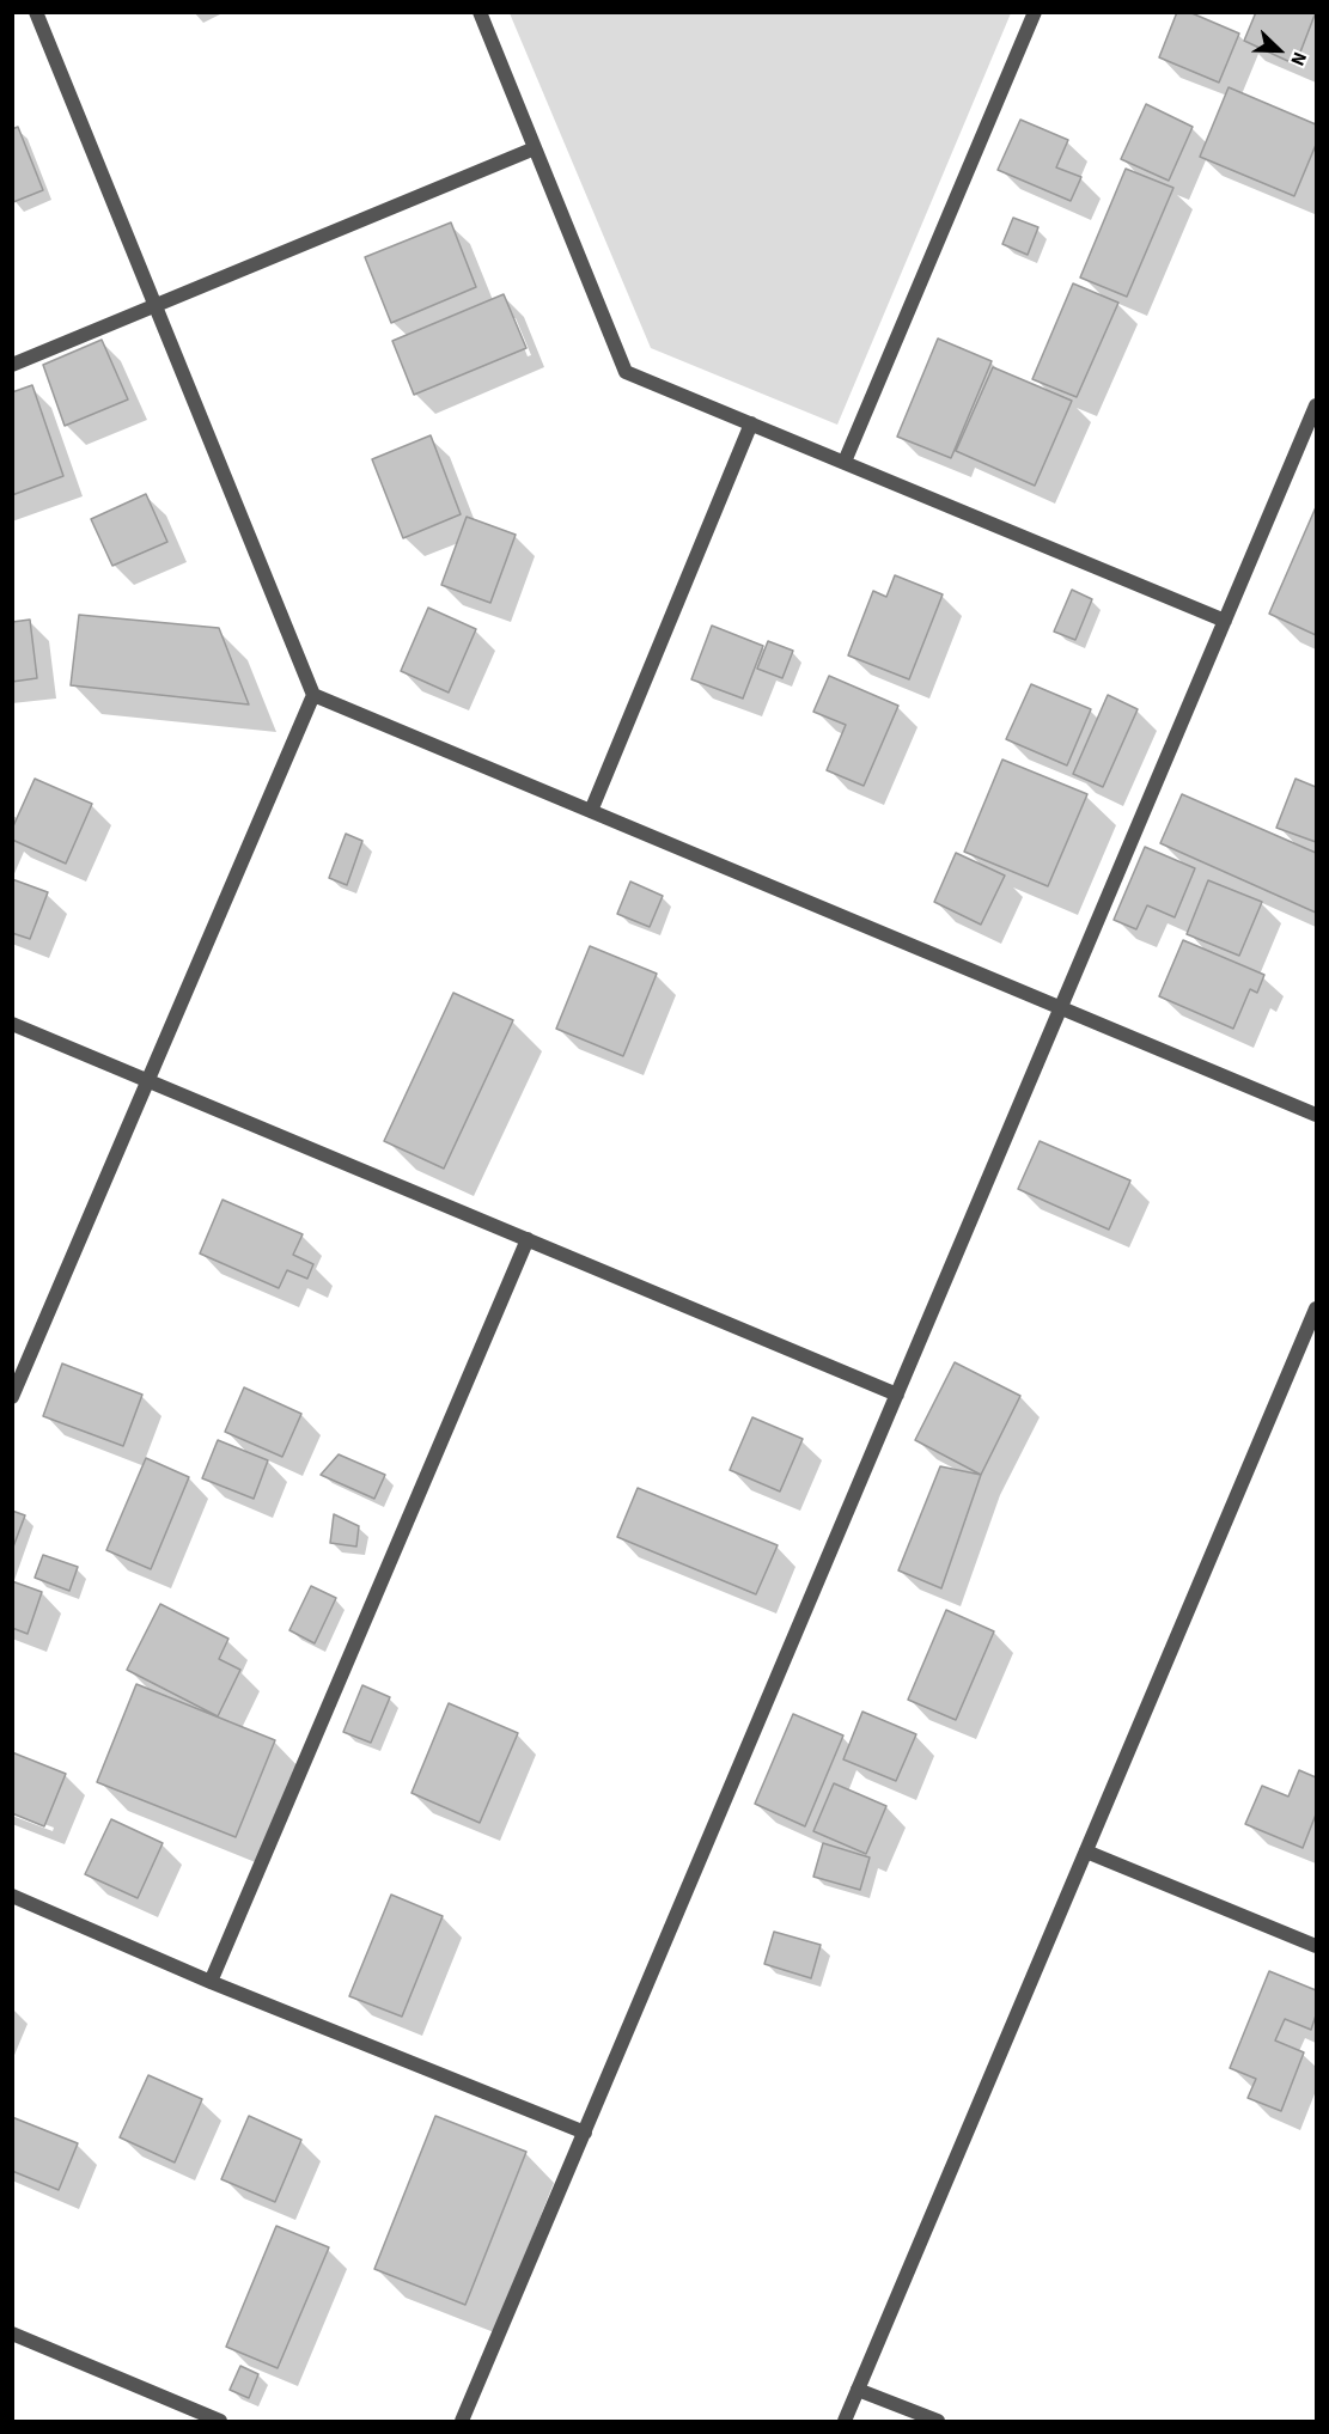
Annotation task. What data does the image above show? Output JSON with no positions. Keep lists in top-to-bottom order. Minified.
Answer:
{"north":"bottom right"}
